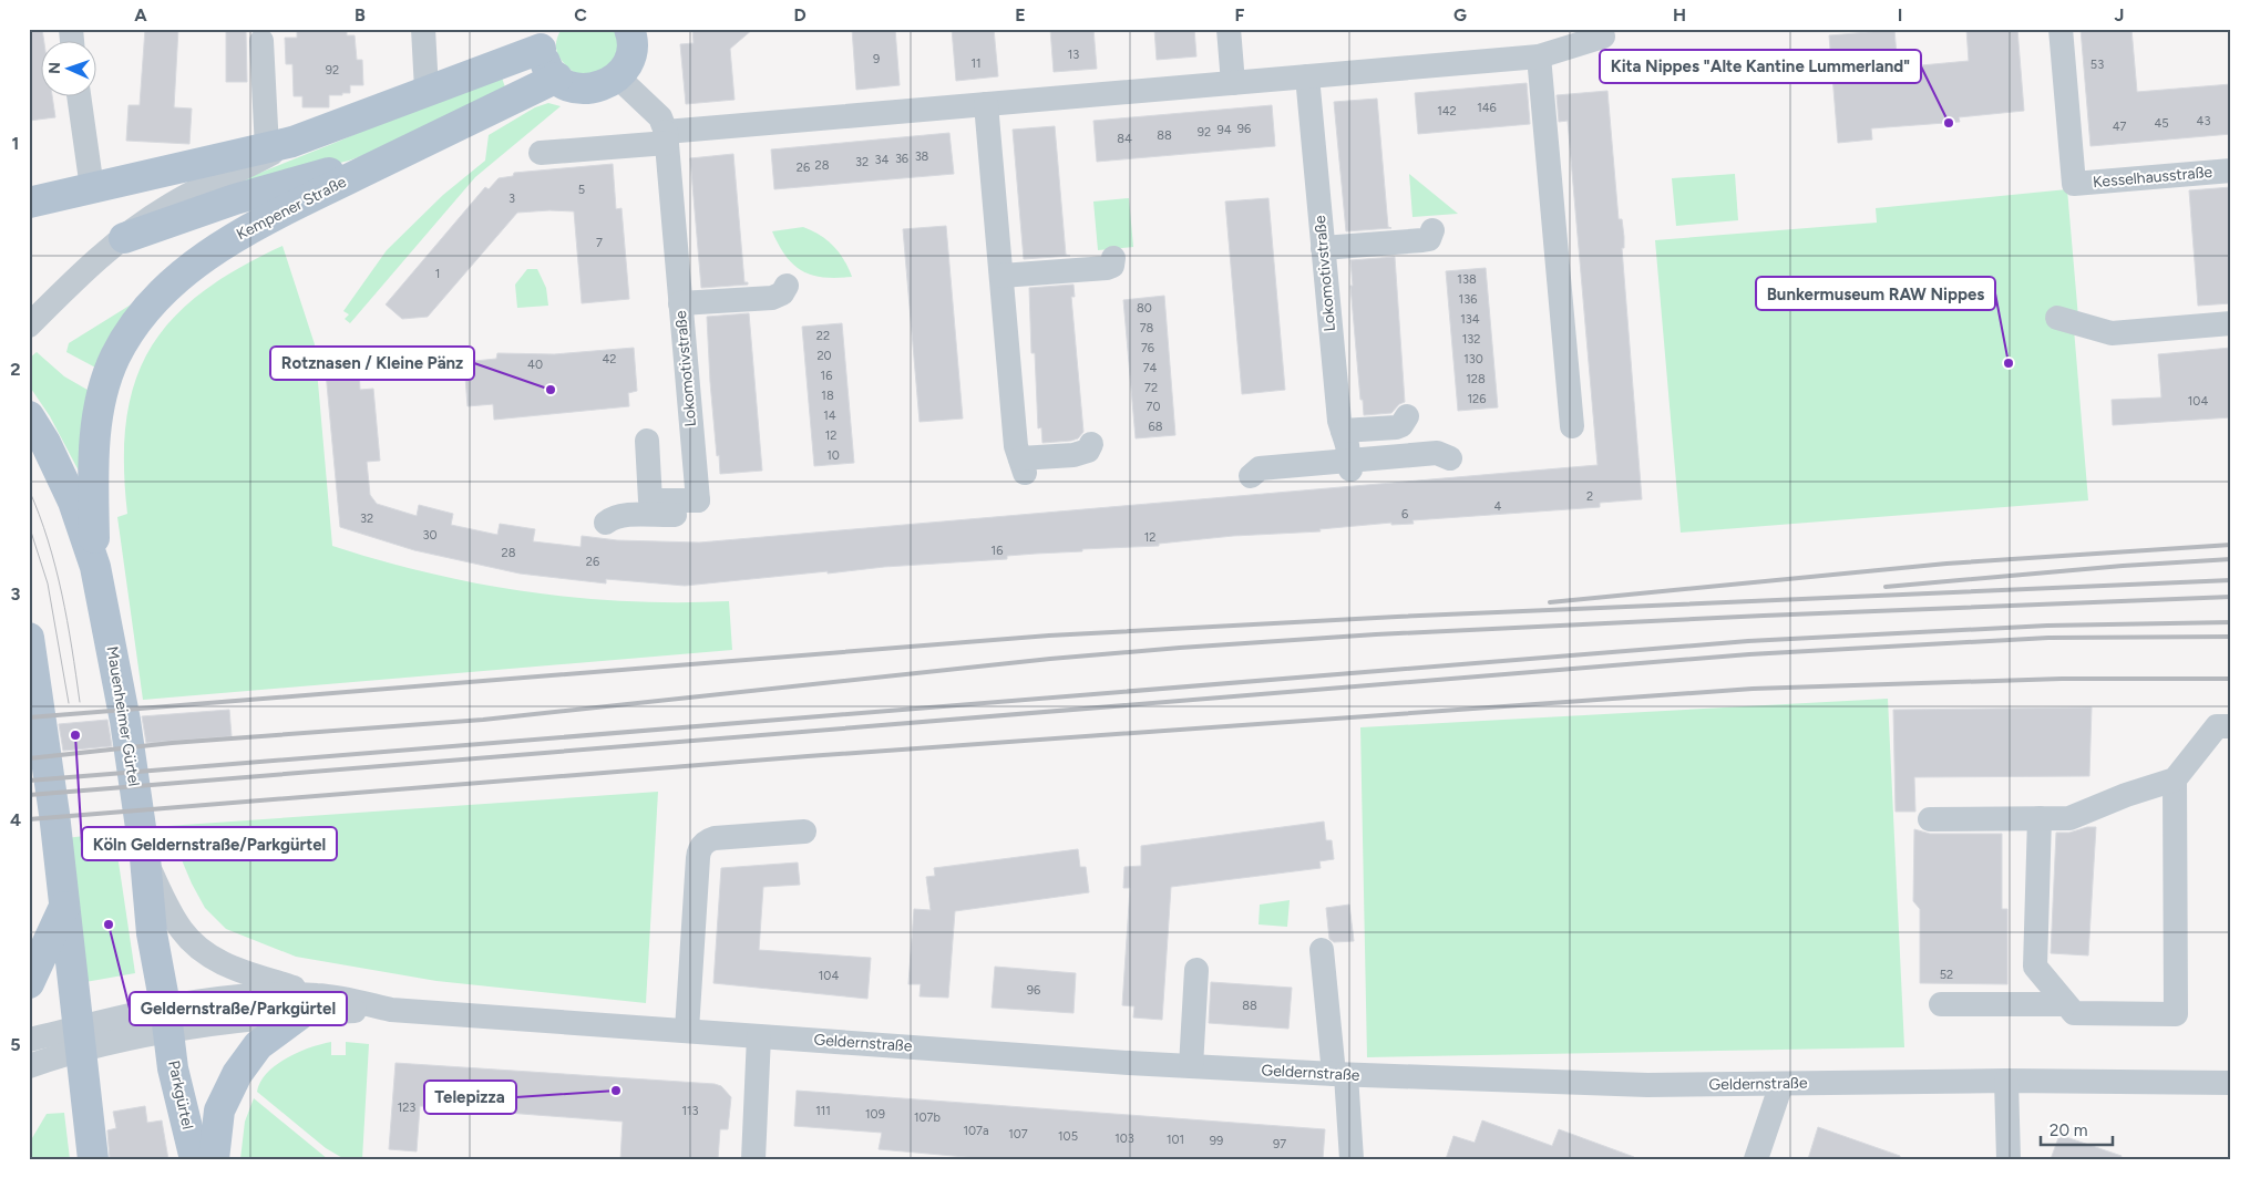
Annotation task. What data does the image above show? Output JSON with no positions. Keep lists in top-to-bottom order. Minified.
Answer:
{"streets":{"main road":["Kempener Straße","Mauenheimer Gürtel","Parkgürtel"],"street":["Kesselhausstraße","Lokomotivstraße","Geldernstraße"]},"crossings":[["Kempener Straße","Mauenheimer Gürtel"],["Mauenheimer Gürtel","Geldernstraße"],["Mauenheimer Gürtel","Parkgürtel"],["Geldernstraße","Parkgürtel"]],"places":["Kita Nippes \"Alte Kantine Lummerland\"","Bunkermuseum RAW Nippes","Rotznasen / Kleine Pänz","Köln Geldernstraße/Parkgürtel","Geldernstraße/Parkgürtel","Telepizza"],"house_numbers":["13","9","11","53","92","146","142","43","45","47","96","94","92","88","84","38","36","34","32","28","26","5","3","7","1","138","136","80","134","78","22","132","76","20","42","130","40","74","16","128","72","18","126","104","70","14","68","12","10","2","4","6","32","30","12","16","28","26","52","104","96","88","123","113","111","109","107b","107a","107","105","103","101","99","97"],"scale_bar":"20 m","north":"left","grid":{"columns":["A","B","C","D","E","F","G","H","I","J"],"rows":["1","2","3","4","5"]}}
